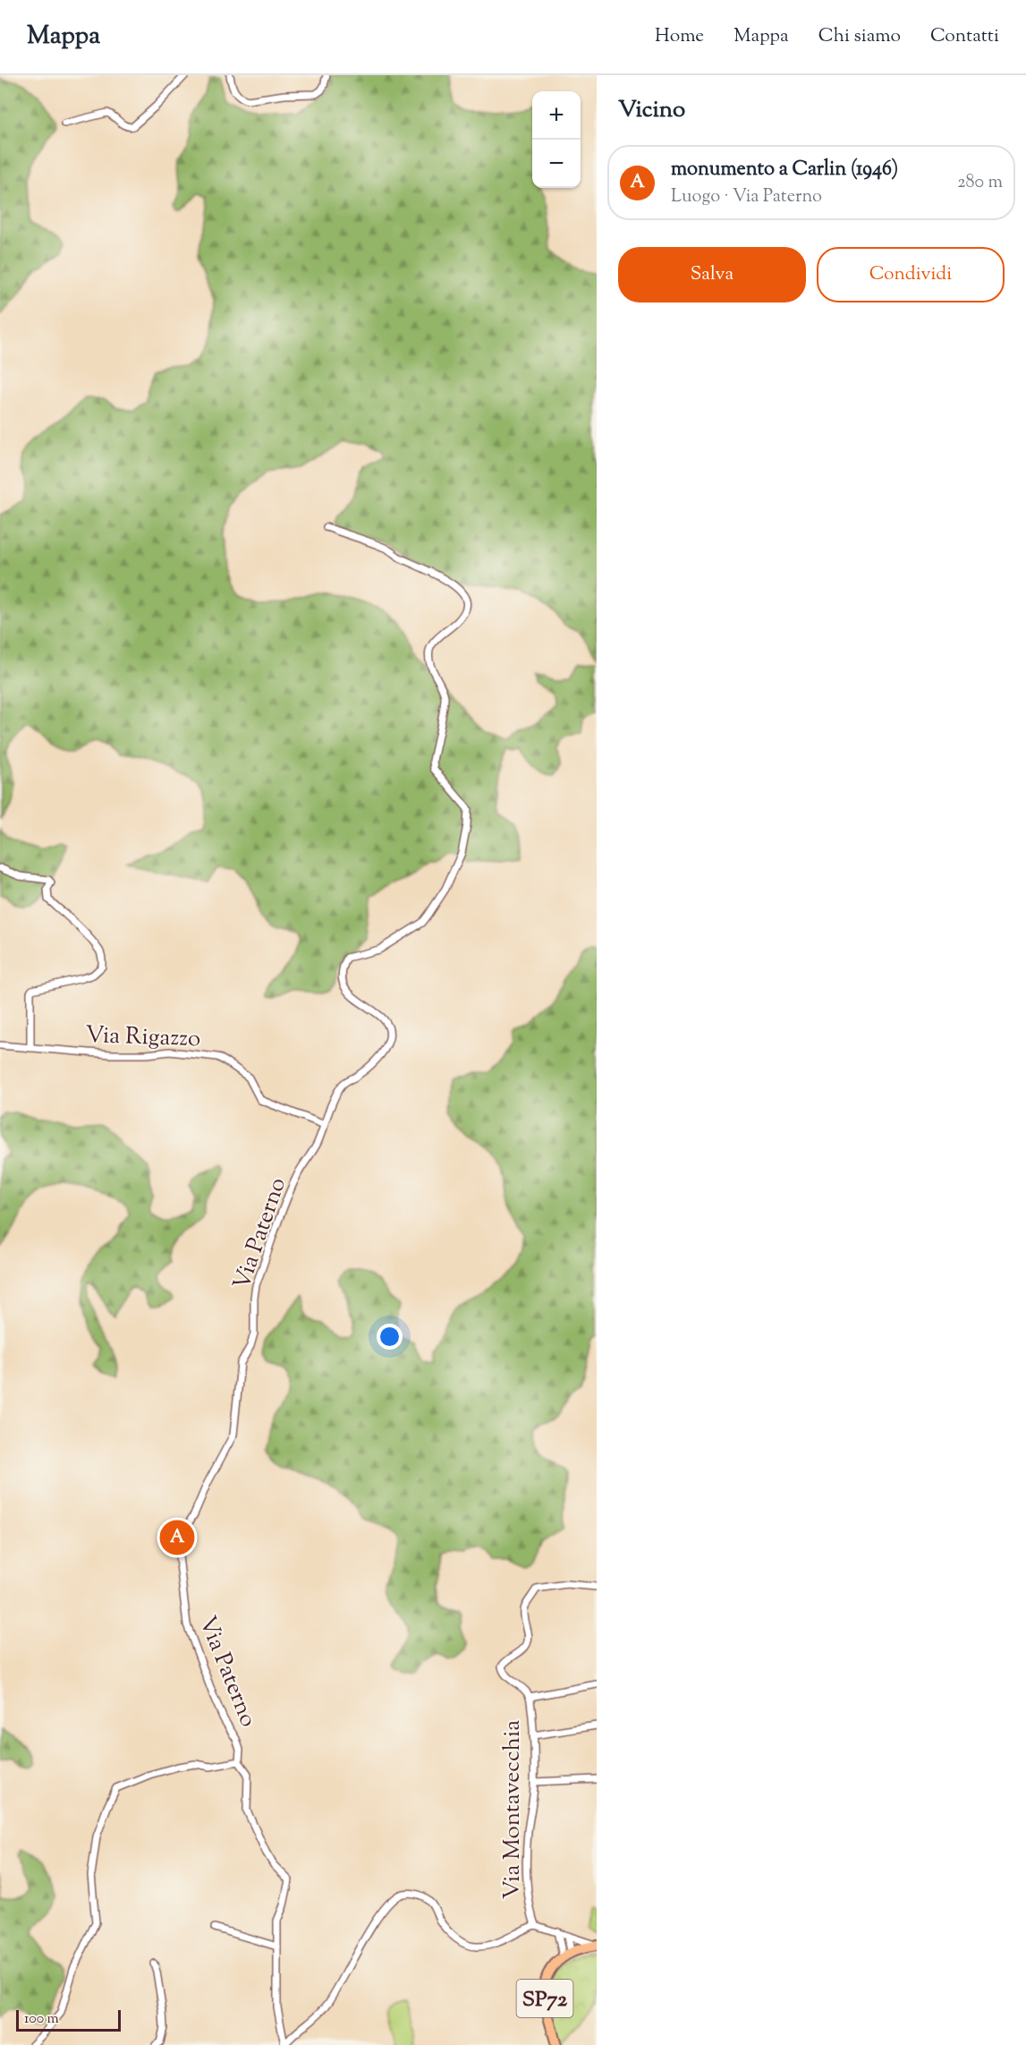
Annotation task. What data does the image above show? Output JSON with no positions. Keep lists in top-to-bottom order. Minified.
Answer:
{"streets":{"main road":["Via Montavecchia","SP72"],"street":["Via Rigazzo","Via Paterno"]},"crossings":[["Via Rigazzo","Via Paterno"],["Via Montavecchia","SP72"]],"scale_bar":"100 m","page":{"header":"Mappa","nav":["Home","Mappa","Chi siamo","Contatti"],"heading":"Vicino","map_buttons":["+","−"],"list":[{"mark":"A","name":"monumento a Carlin (1946)","note":"Luogo · Via Paterno","value":"280 m"}],"buttons":["Salva","Condividi"],"pins":"A","scale":"100 m"}}
